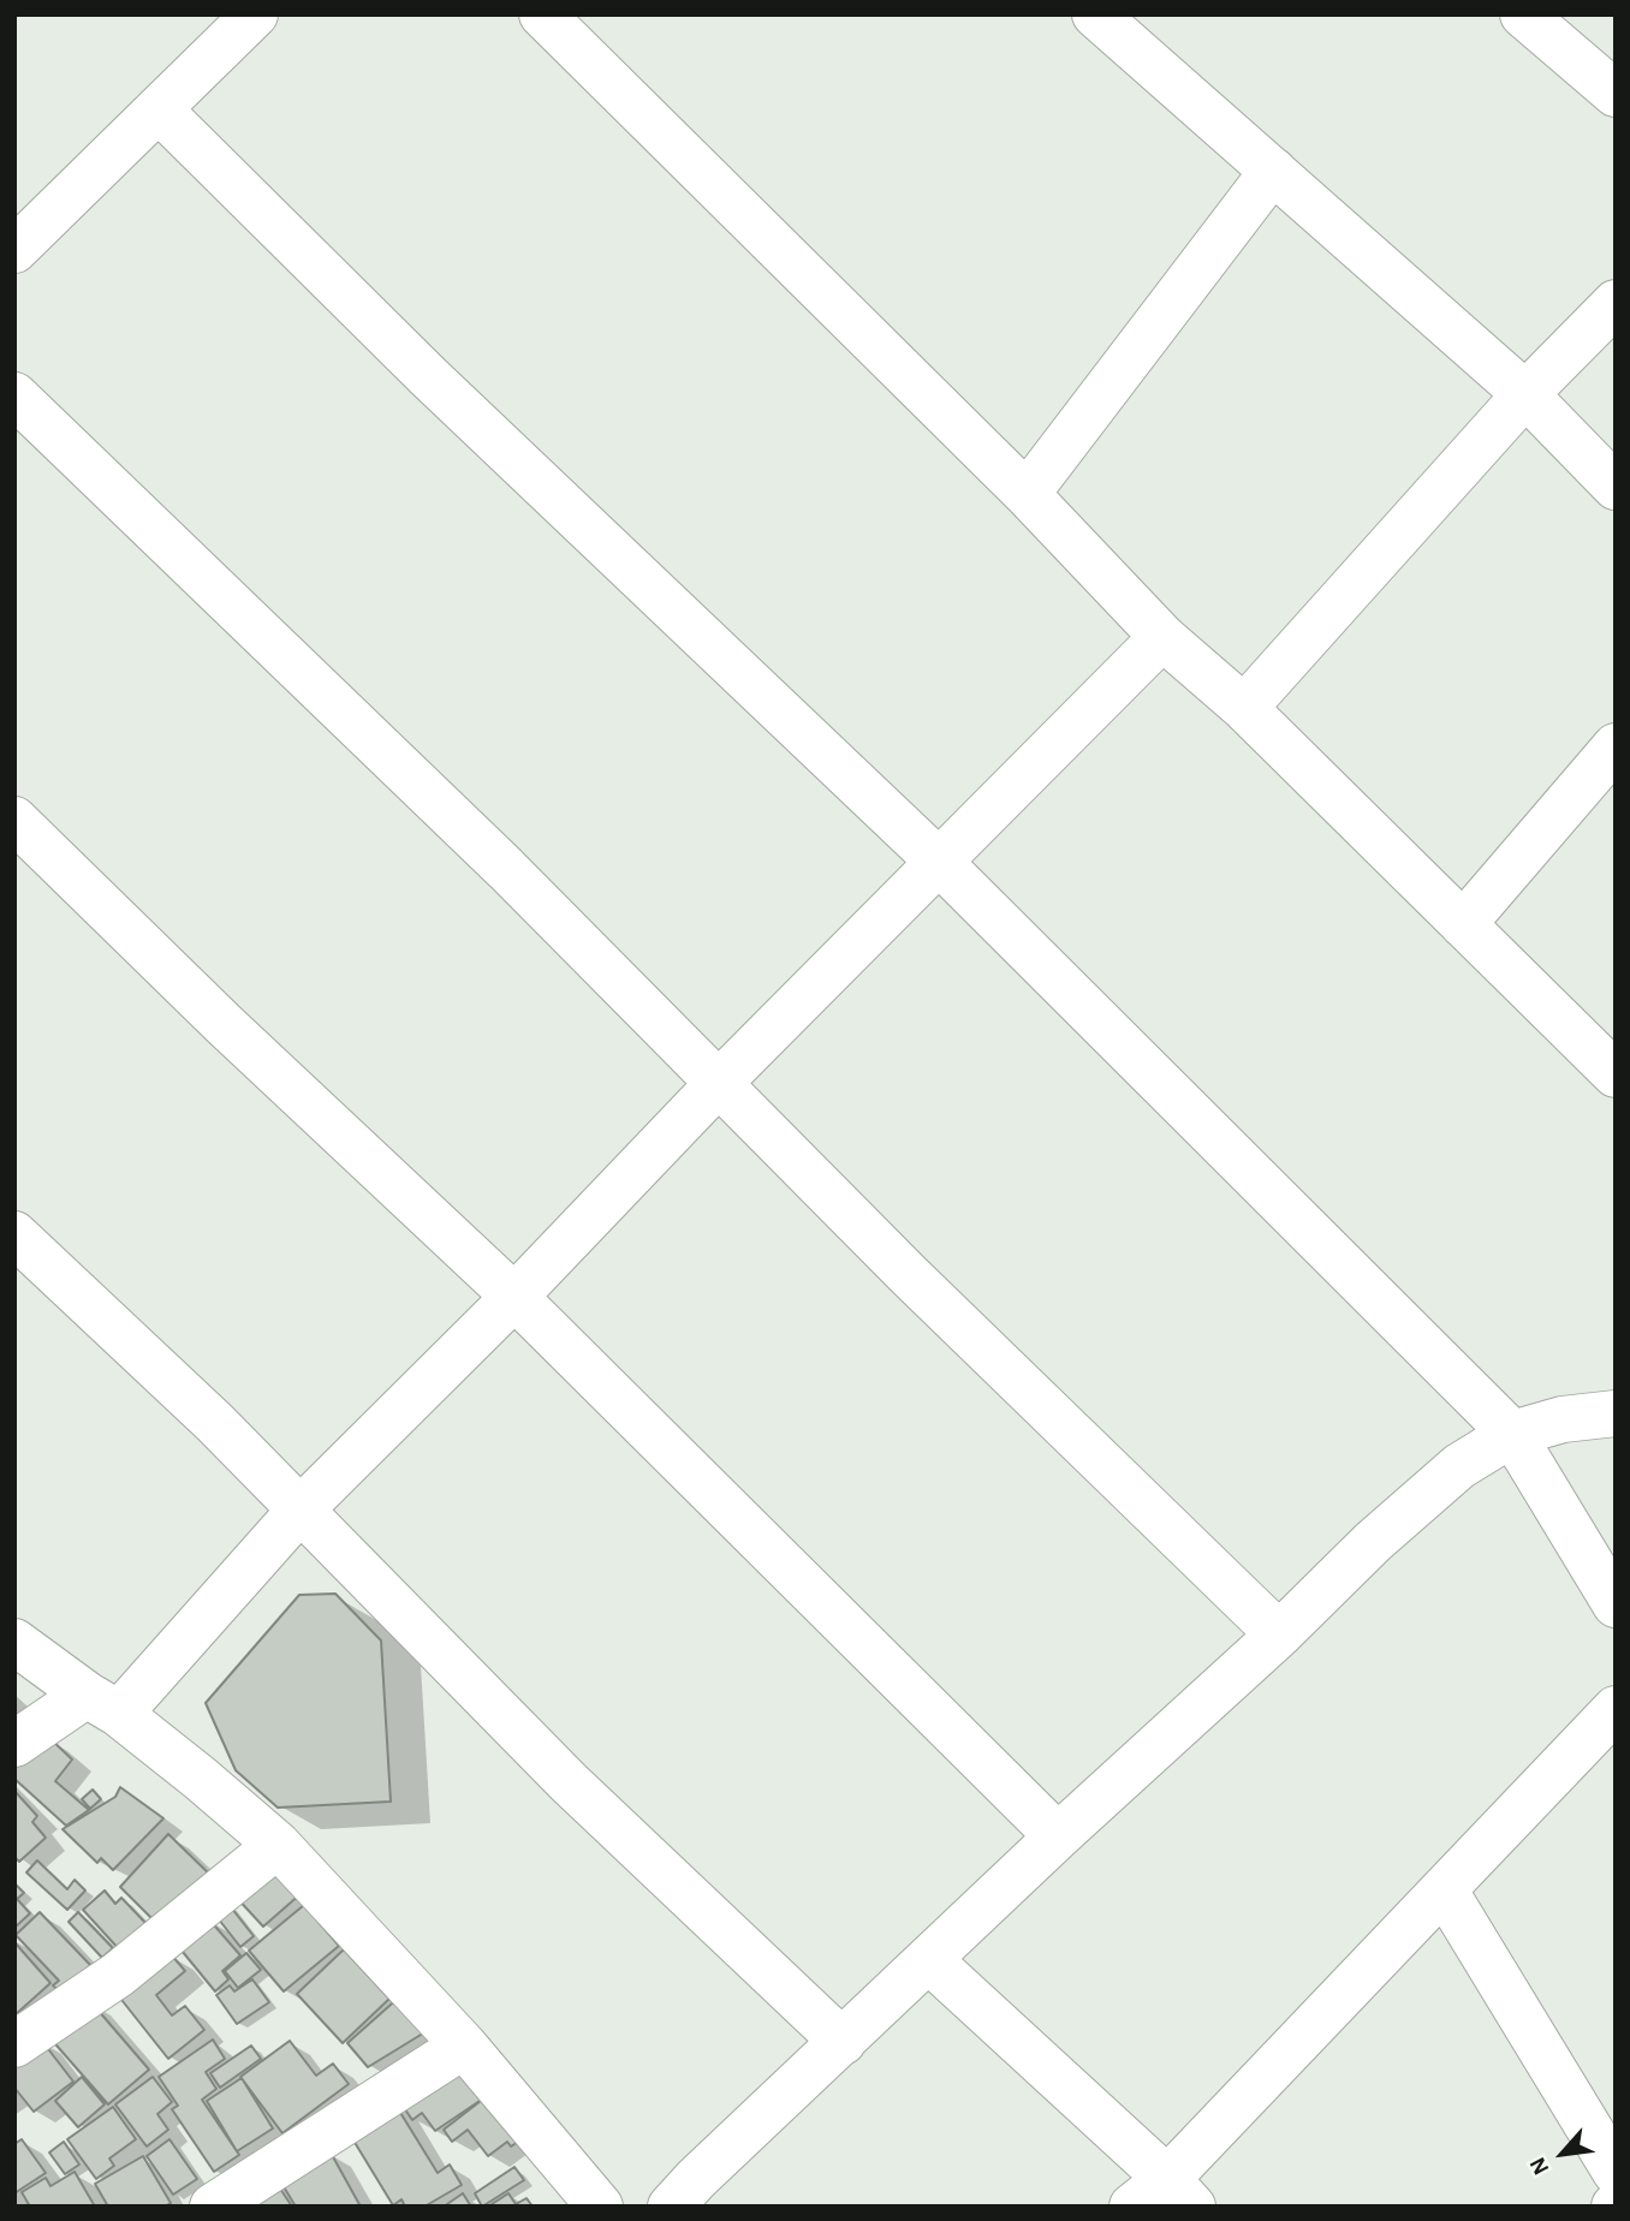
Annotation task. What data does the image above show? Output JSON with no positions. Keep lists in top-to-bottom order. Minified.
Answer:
{"north":"bottom left"}
